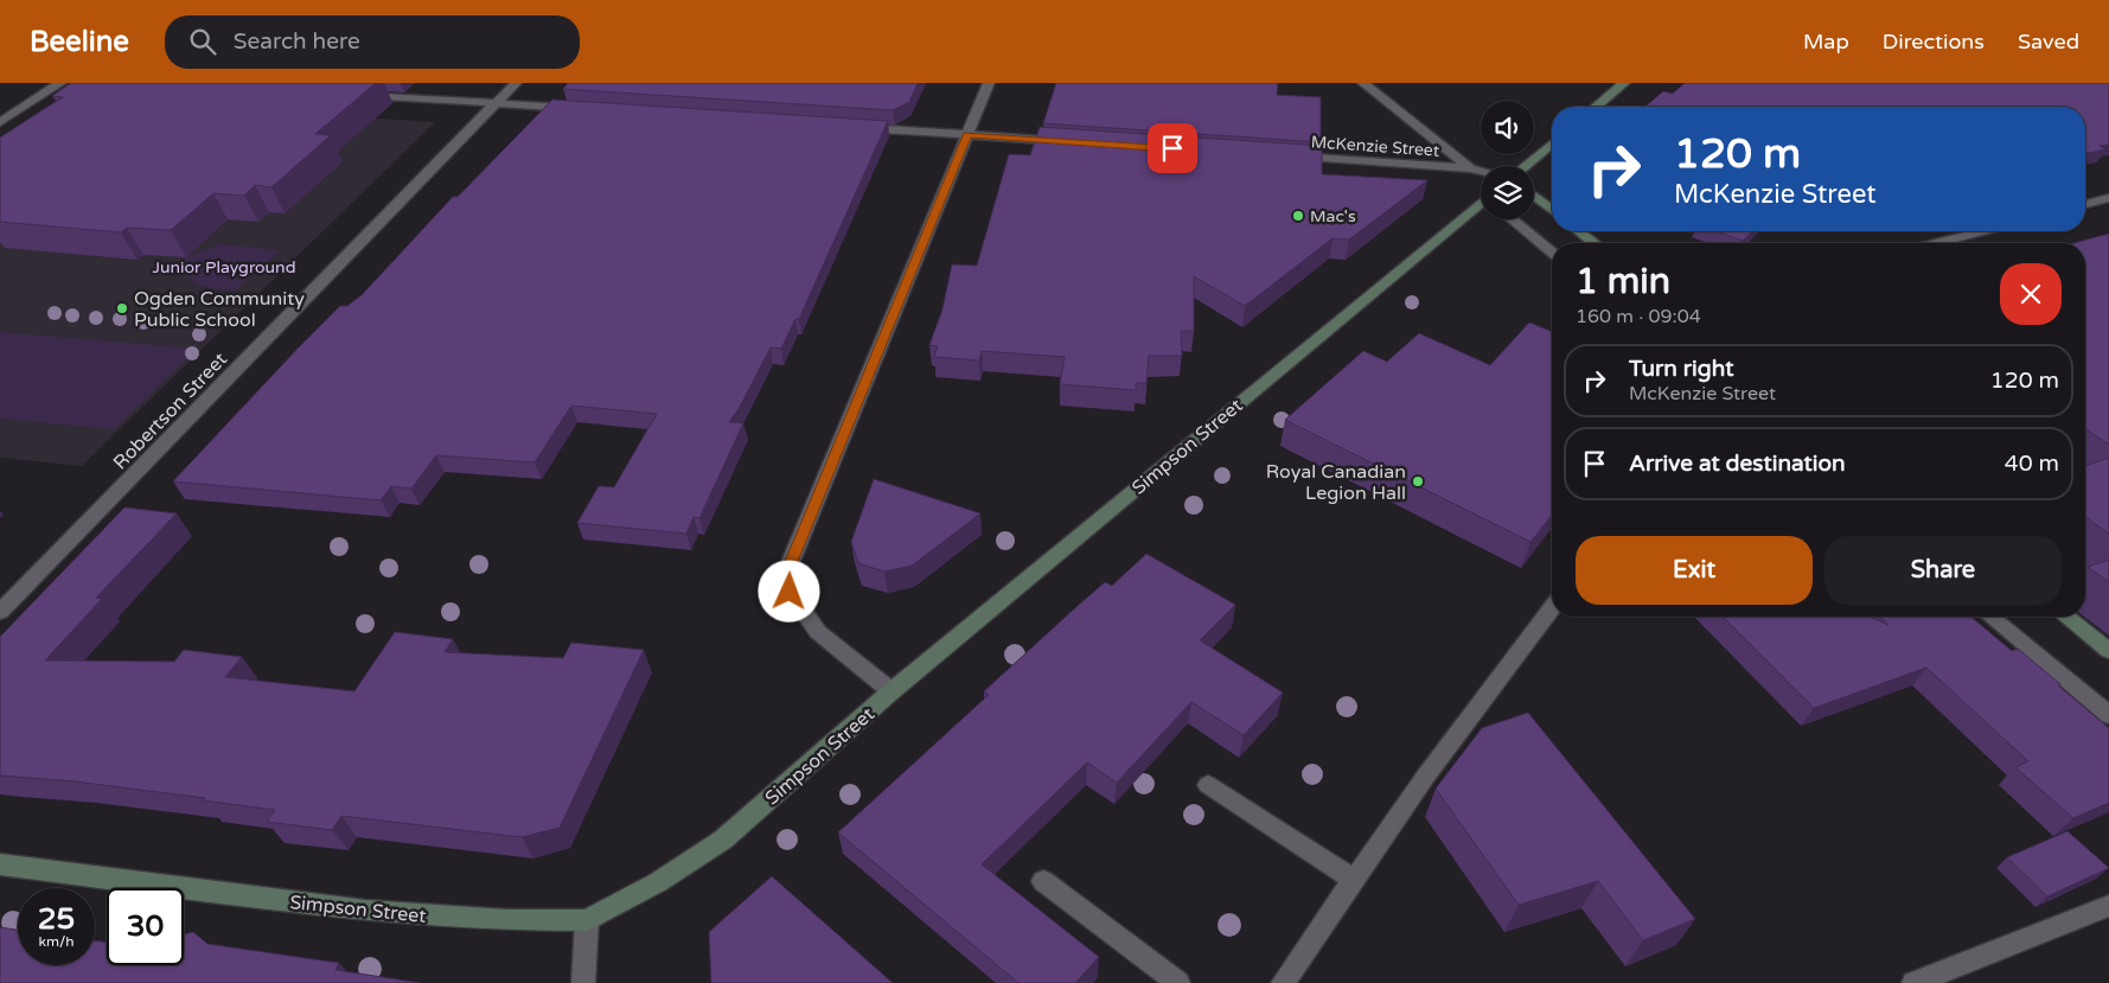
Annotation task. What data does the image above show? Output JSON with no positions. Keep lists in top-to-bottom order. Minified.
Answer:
{"streets":{"main road":["Simpson Street"],"street":["McKenzie Street","Robertson Street"]},"parks":["Junior Playground"],"places":["Mac's","Ogden Community Public School","Royal Canadian Legion Hall"],"page":{"header":"Beeline","search":"Search here","nav":["Map","Directions","Saved"],"turn":["120 m","McKenzie Street"],"heading":["1 min","160 m · 09:04"],"list":[{"name":"Turn right","note":"McKenzie Street","value":"120 m"},{"name":"Arrive at destination","value":"40 m"}],"buttons":["Exit","Share"],"speed":"25 km/h","limit":"30"}}
